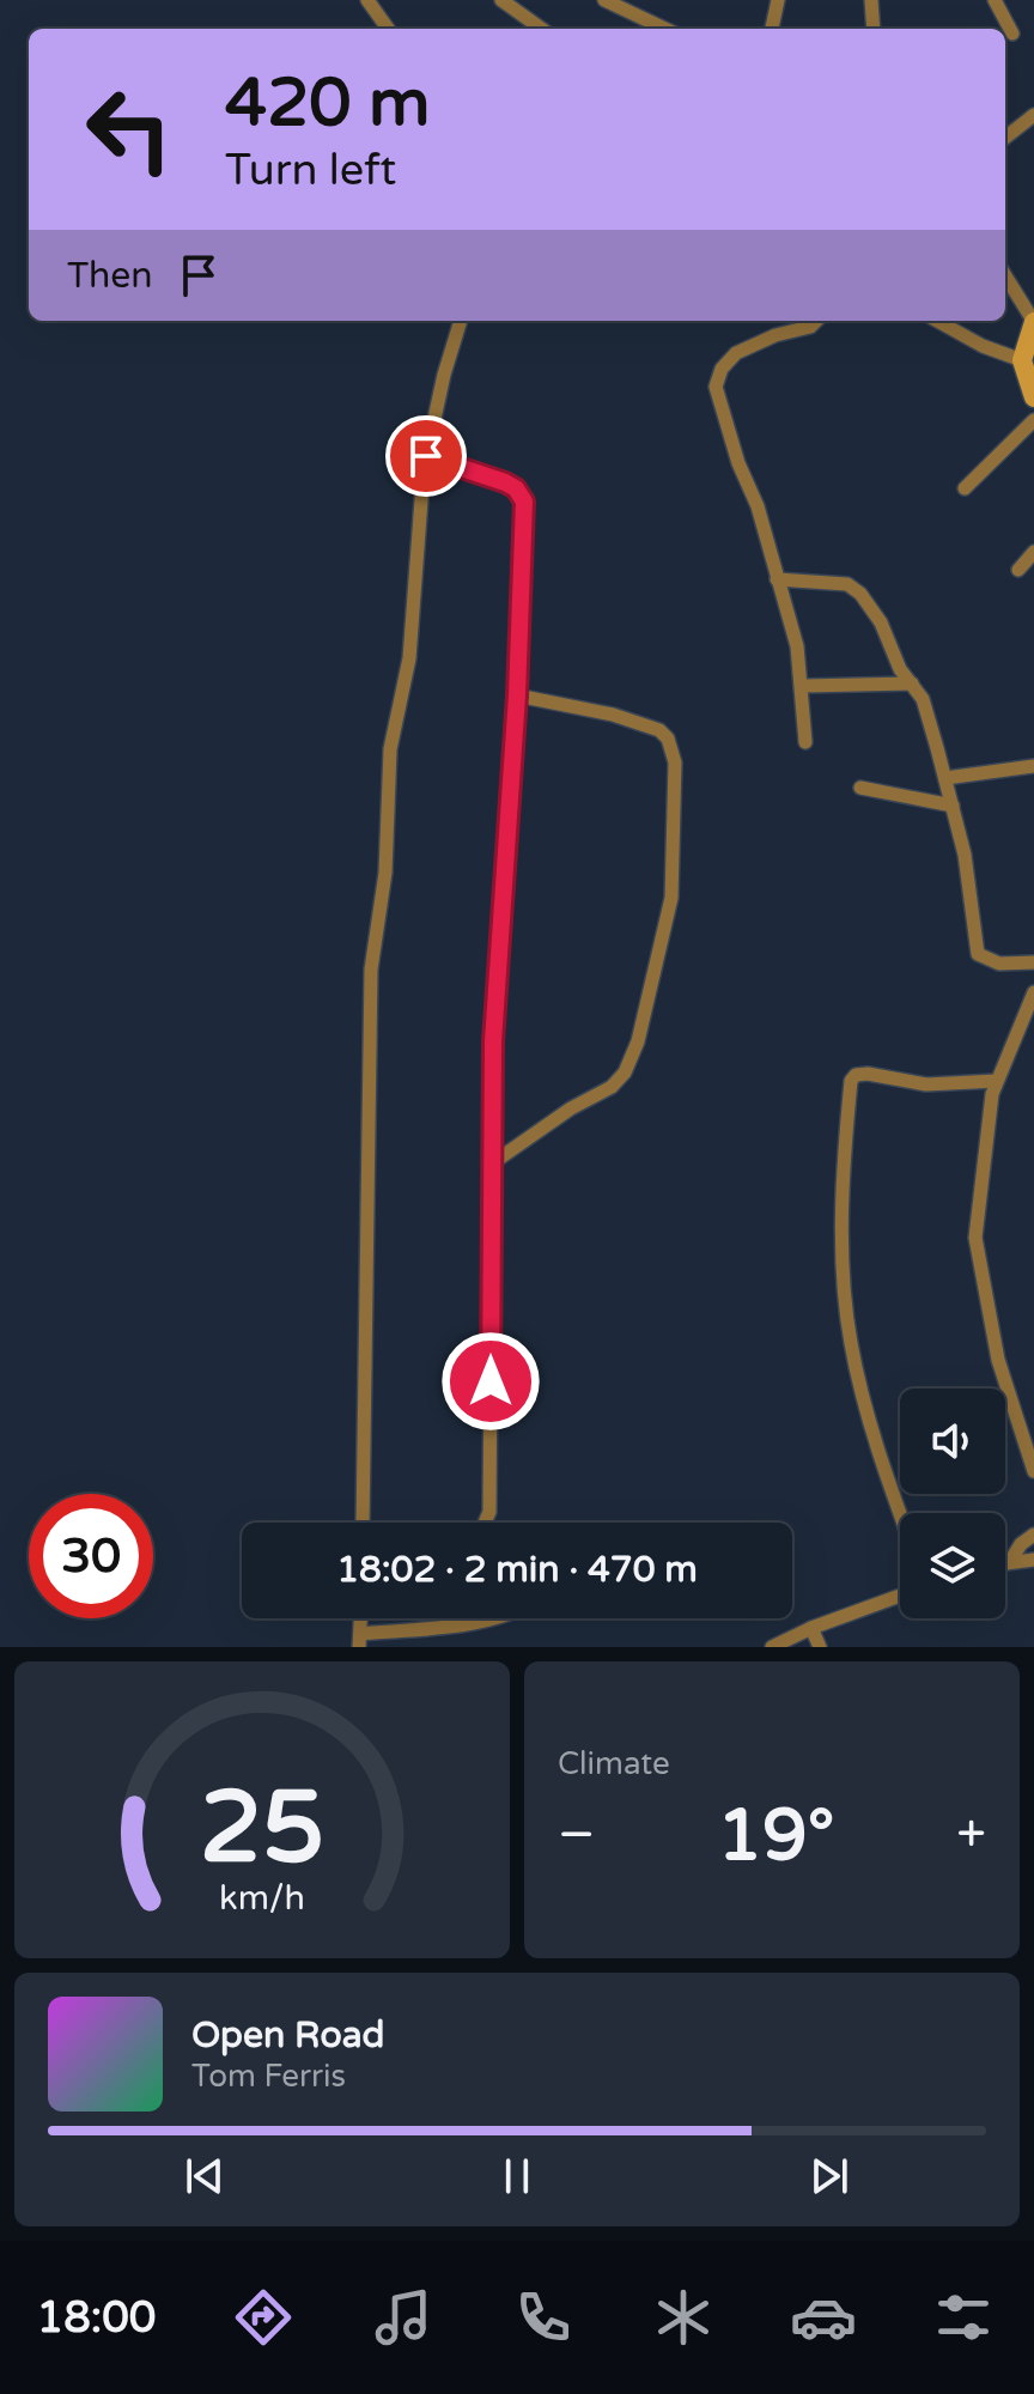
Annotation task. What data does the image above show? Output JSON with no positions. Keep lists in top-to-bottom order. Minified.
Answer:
{"page":{"turn":["420 m","Turn left"],"then":"Then","limit":"30","trip":"18:02 · 2 min · 470 m","tile":"Climate","heat":["−","19°","+"],"song":["Open Road","Tom Ferris"],"tabs":"18:00","gauge":["25","km/h"]}}
